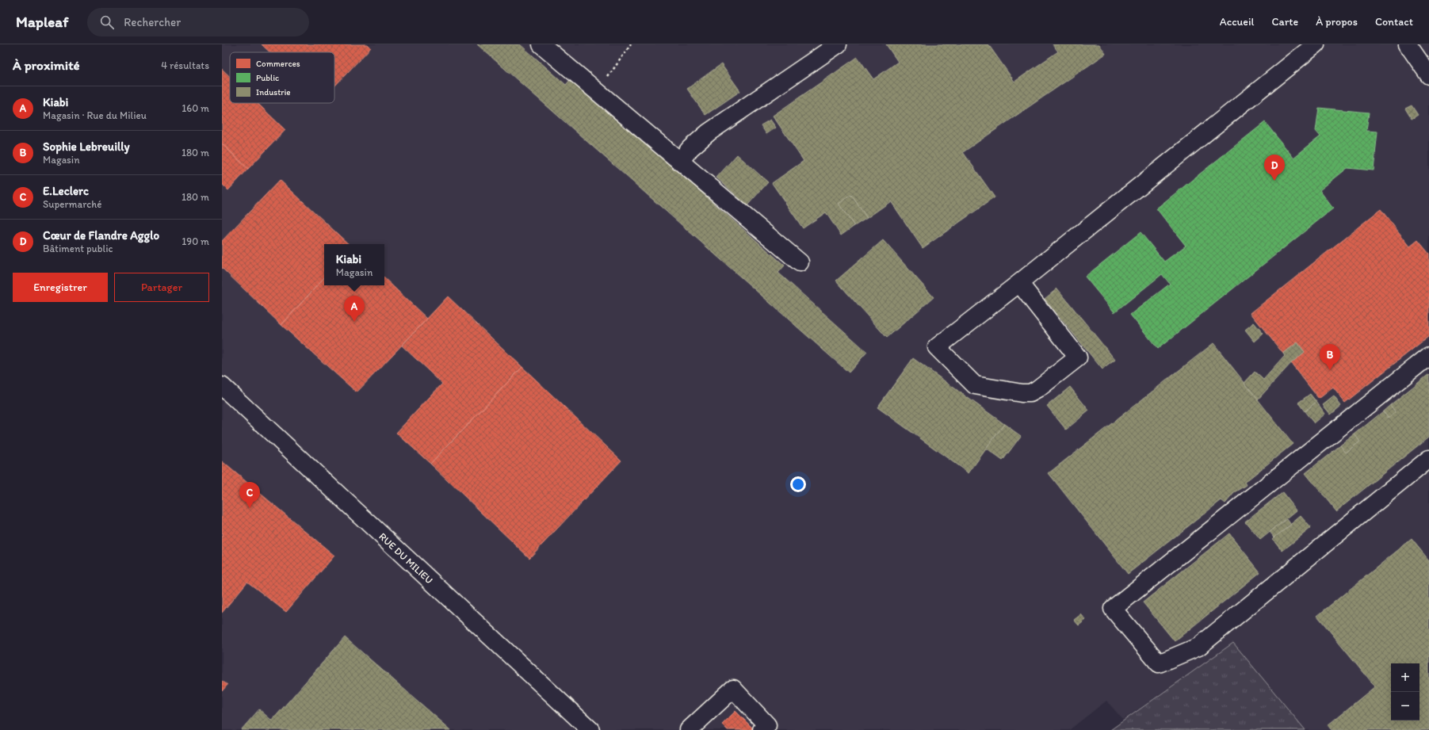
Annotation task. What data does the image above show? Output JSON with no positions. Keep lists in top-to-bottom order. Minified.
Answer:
{"streets":{"street":["RUE DU MILIEU"]},"legend":["Commerces","Public","Industrie"],"page":{"header":"Mapleaf","search":"Rechercher","nav":["Accueil","Carte","À propos","Contact"],"heading":["À proximité","4 résultats"],"list":[{"mark":"A","name":"Kiabi","note":"Magasin · Rue du Milieu","value":"160 m"},{"mark":"B","name":"Sophie Lebreuilly","note":"Magasin","value":"180 m"},{"mark":"C","name":"E.Leclerc","note":"Supermarché","value":"180 m"},{"mark":"D","name":"Cœur de Flandre Agglo","note":"Bâtiment public","value":"190 m"}],"pins":["D","A","B","C"],"popup":["Kiabi","Magasin"],"buttons":["Enregistrer","Partager"],"map_buttons":["+","−"]}}
